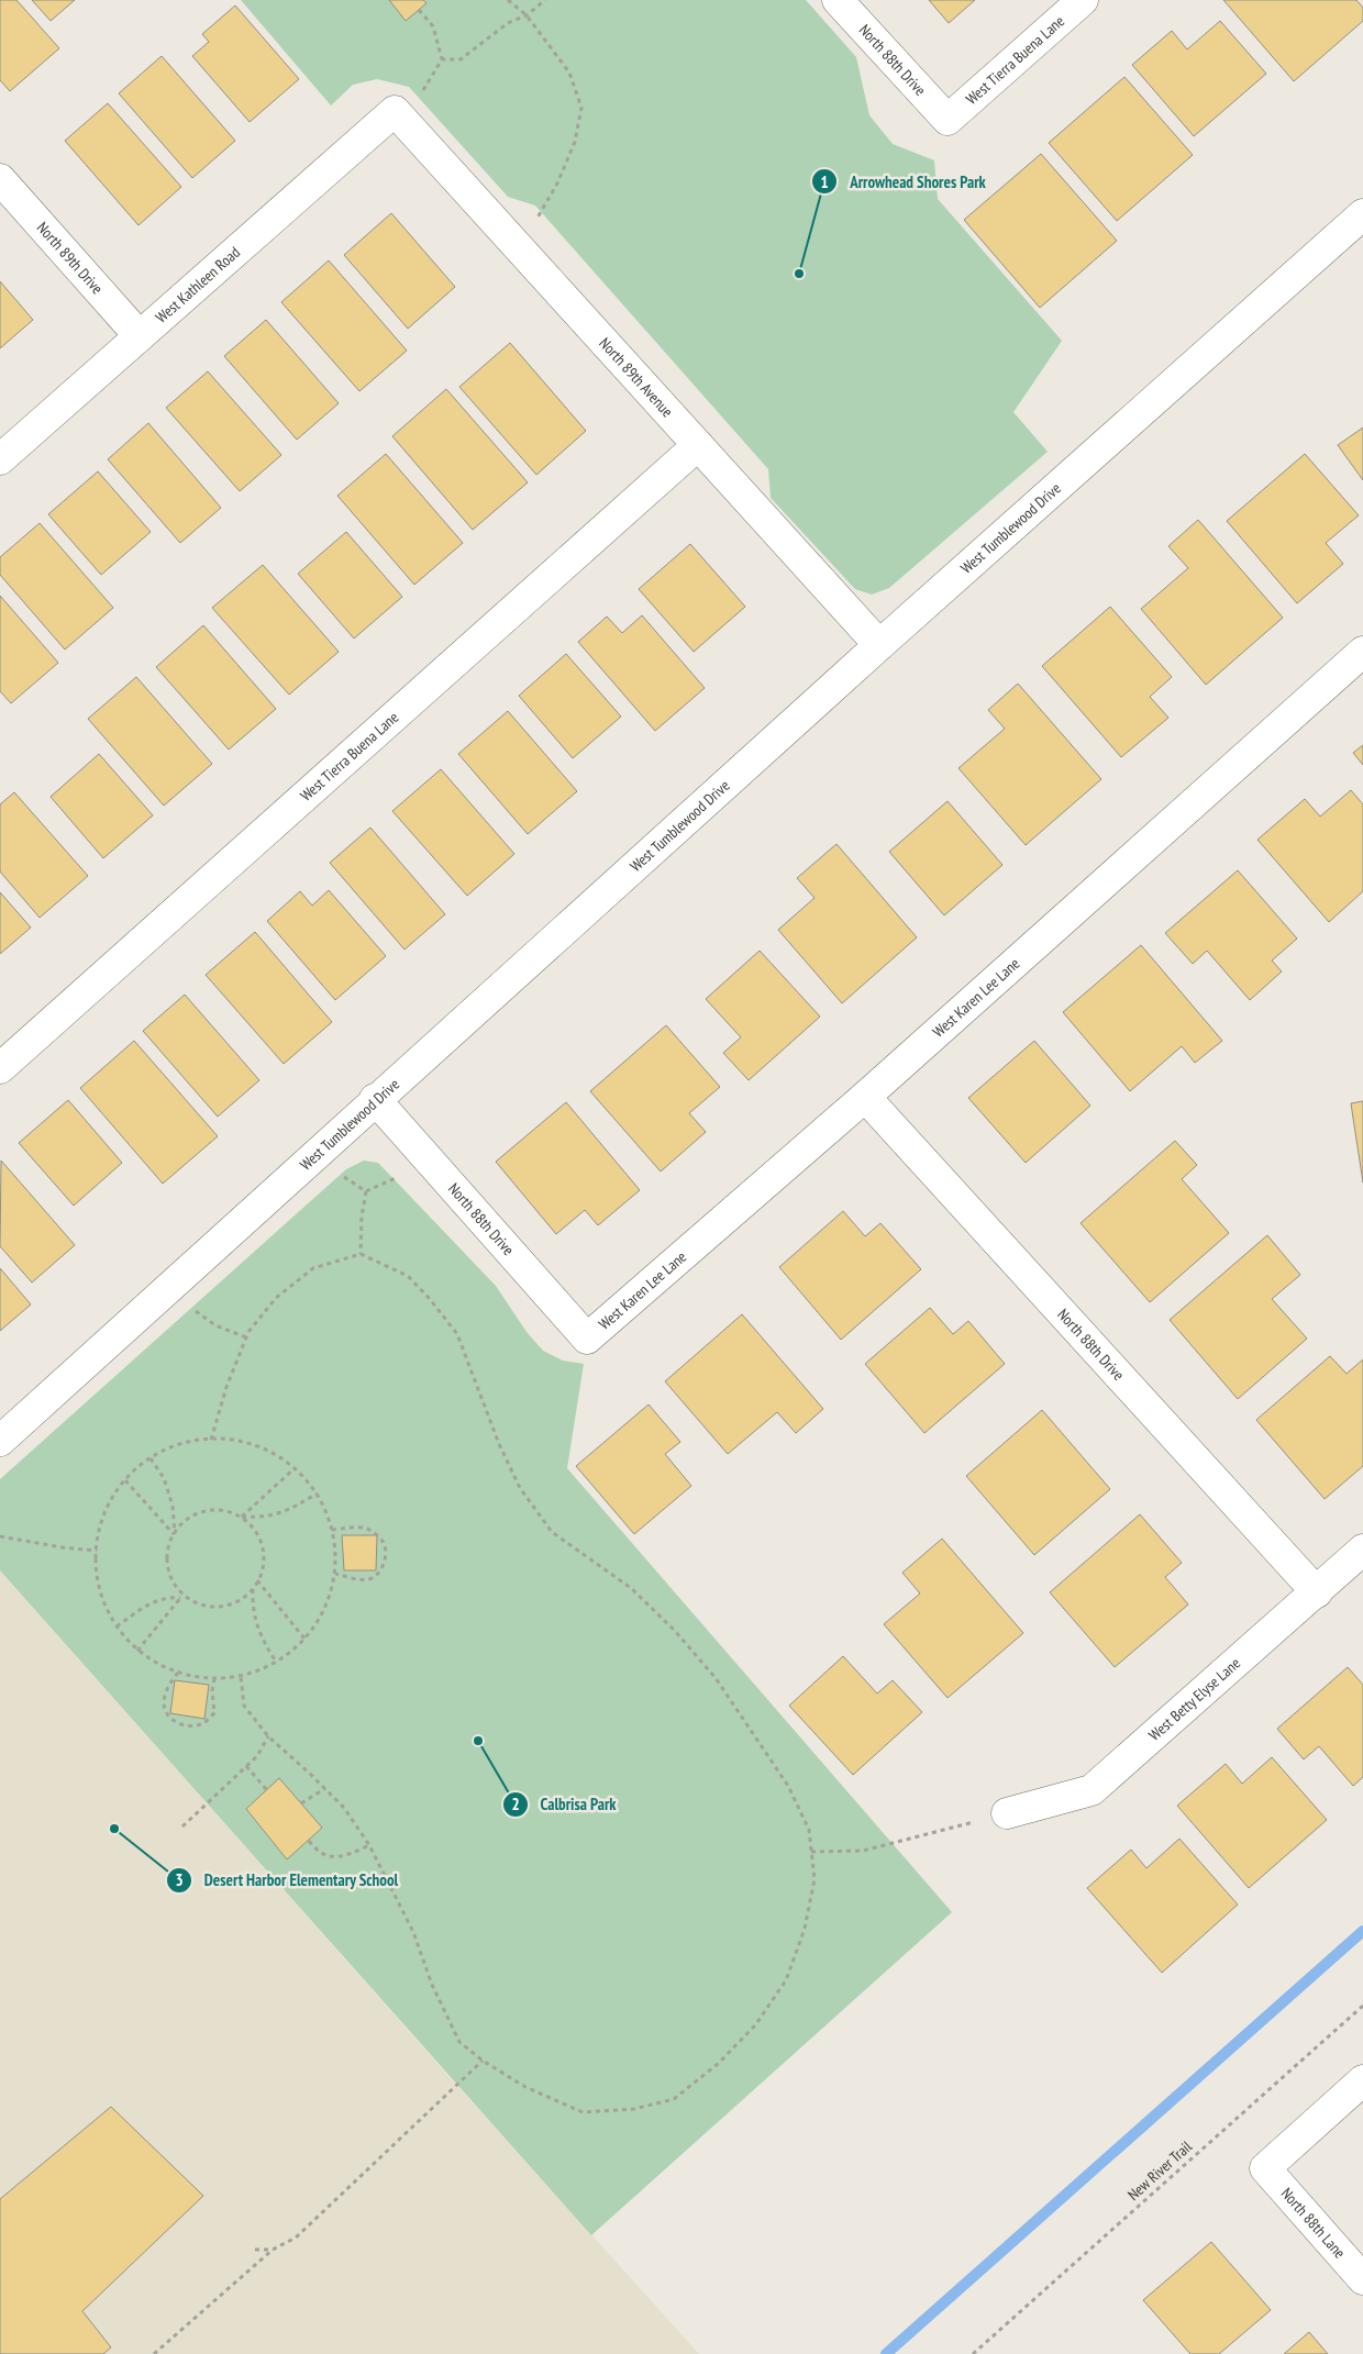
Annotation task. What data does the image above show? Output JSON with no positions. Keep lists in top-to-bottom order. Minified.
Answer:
{"streets":{"street":["North 88th Drive","West Tierra Buena Lane","North 89th Drive","West Kathleen Road","North 89th Avenue","West Tumblewood Drive","West Karen Lee Lane","West Betty Elyse Lane","North 88th Lane"],"path":["New River Trail"]},"crossings":[["North 88th Drive","West Tierra Buena Lane"],["North 88th Drive","West Tumblewood Drive"],["North 88th Drive","West Karen Lee Lane"],["North 88th Drive","West Betty Elyse Lane"],["West Tierra Buena Lane","North 89th Avenue"],["North 89th Drive","West Kathleen Road"],["West Kathleen Road","North 89th Avenue"],["North 89th Avenue","West Tumblewood Drive"]],"places":["Arrowhead Shores Park","Calbrisa Park","Desert Harbor Elementary School"]}
